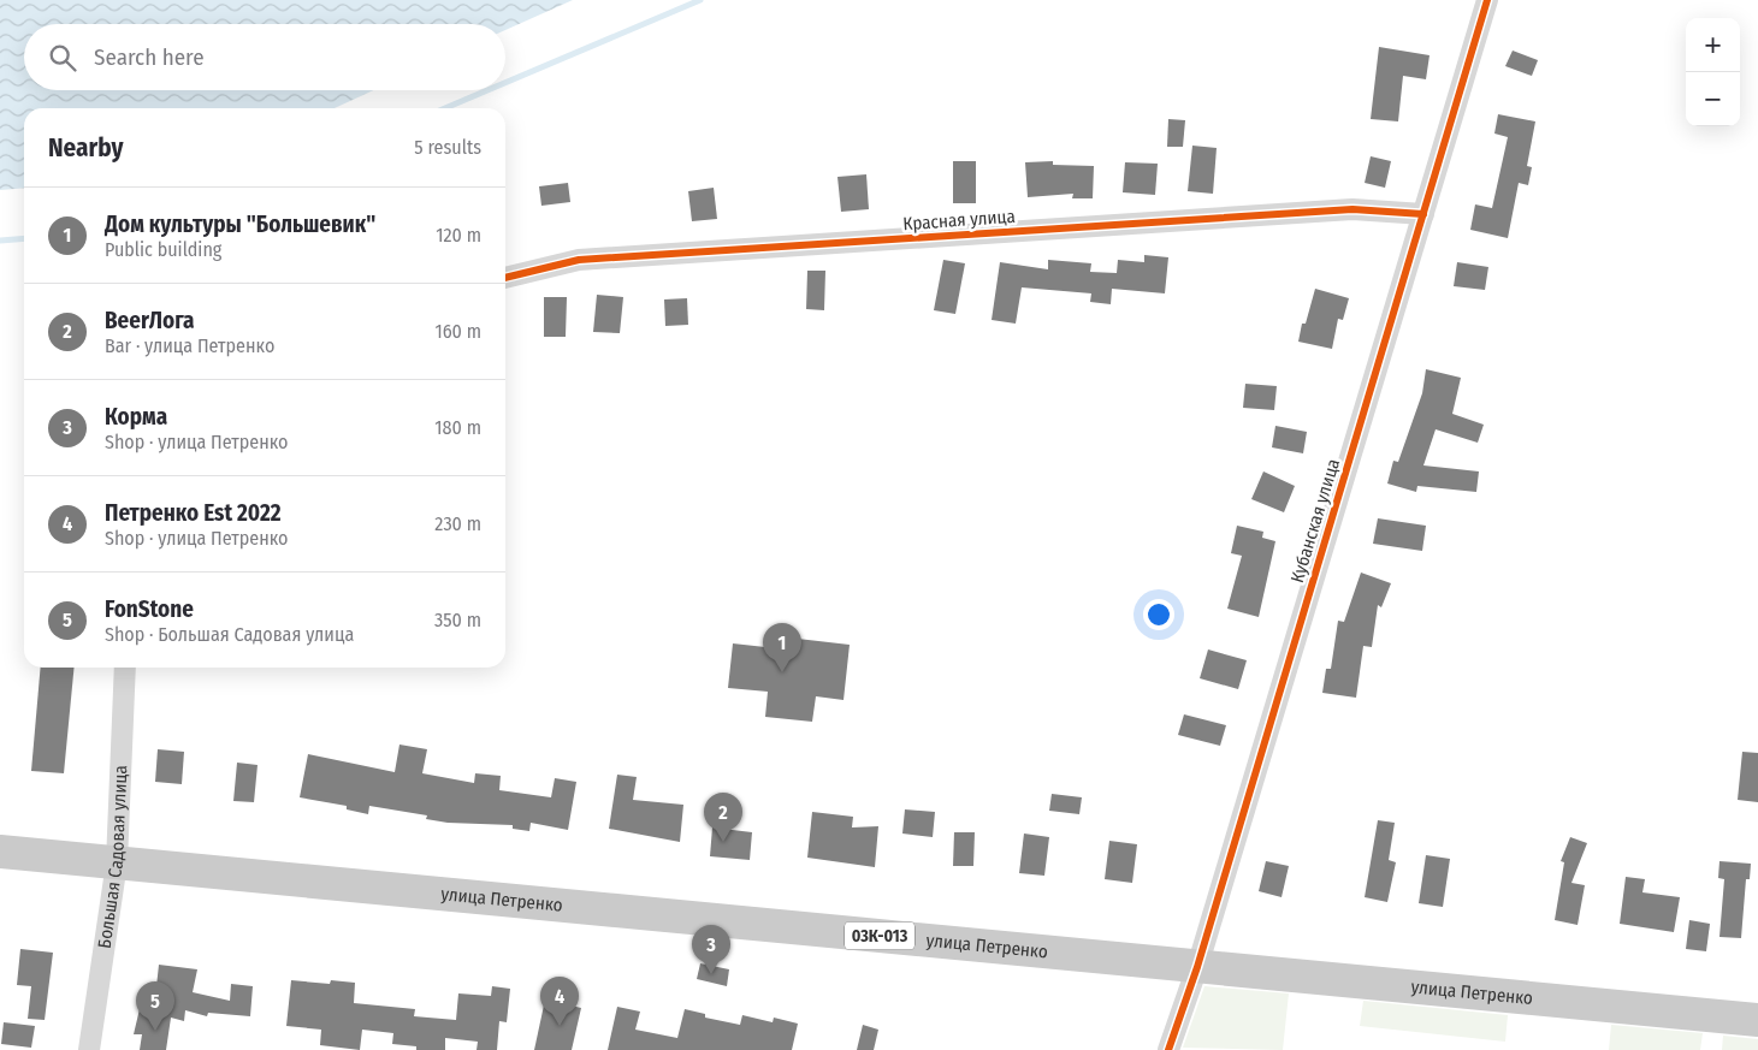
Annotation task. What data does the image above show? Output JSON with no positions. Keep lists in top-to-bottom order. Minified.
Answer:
{"streets":{"main road":["улица Петренко","03К-013"],"street":["Красная улица","Кубанская улица","Большая Садовая улица"]},"crossings":[["Красная улица","Кубанская улица"],["Кубанская улица","улица Петренко"],["Большая Садовая улица","улица Петренко"]],"page":{"map_buttons":["+","−"],"search":"Search here","heading":["Nearby","5 results"],"list":[{"mark":"1","name":"Дом культуры \"Большевик\"","note":"Public building","value":"120 m"},{"mark":"2","name":"BeerЛога","note":"Bar · улица Петренко","value":"160 m"},{"mark":"3","name":"Корма","note":"Shop · улица Петренко","value":"180 m"},{"mark":"4","name":"Петренко Est 2022","note":"Shop · улица Петренко","value":"230 m"},{"mark":"5","name":"FonStone","note":"Shop · Большая Садовая улица","value":"350 m"}],"pins":["1","2","3","4","5"]}}
